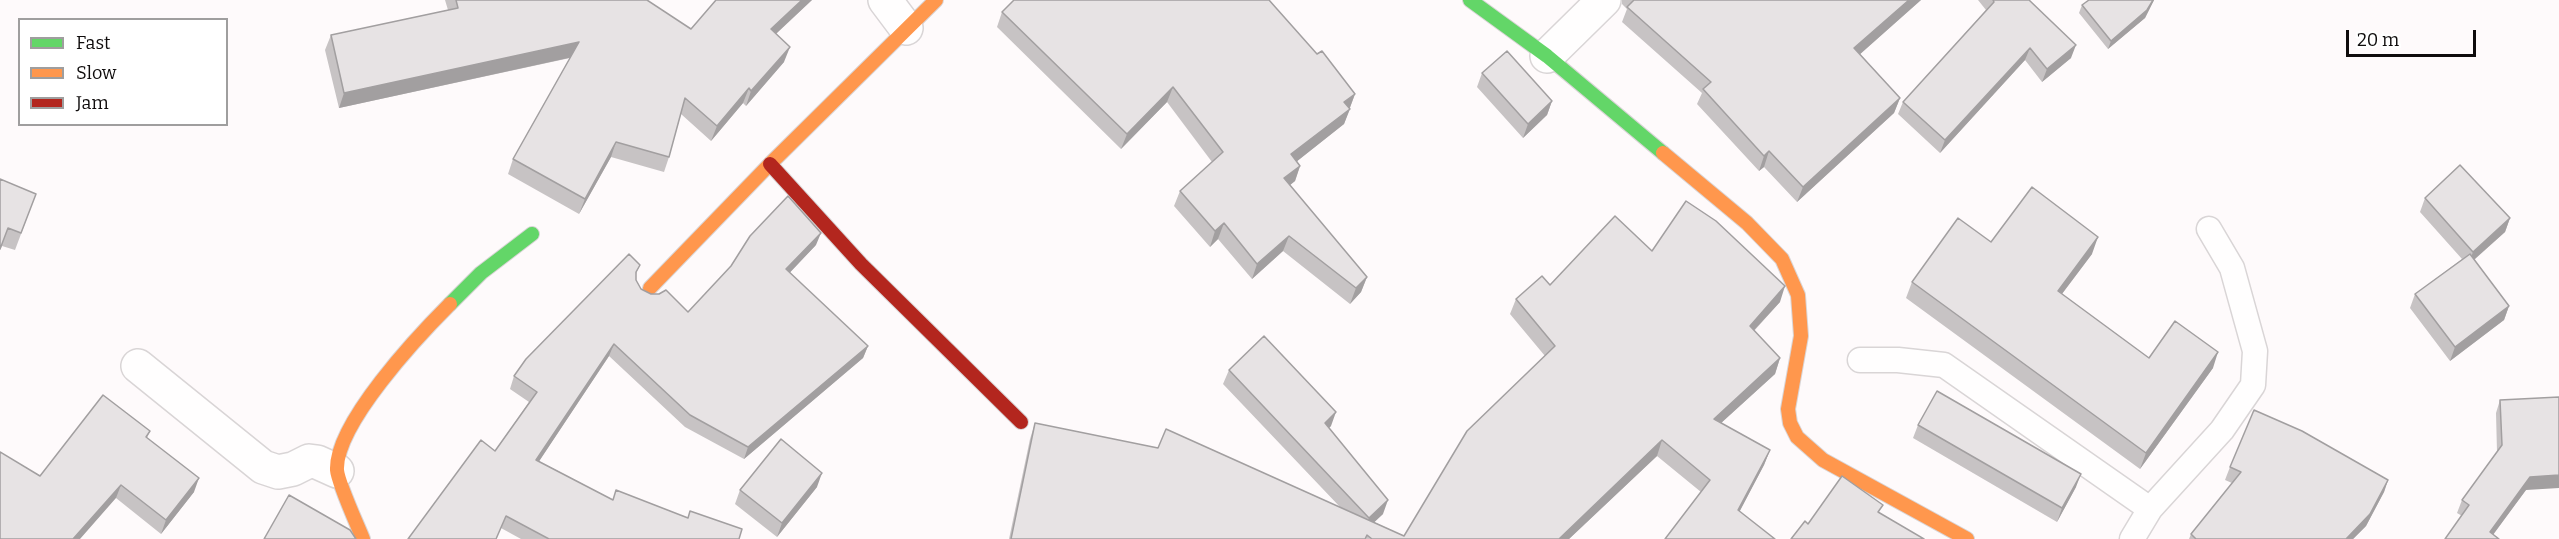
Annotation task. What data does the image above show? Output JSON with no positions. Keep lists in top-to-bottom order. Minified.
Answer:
{"legend":["Fast","Slow","Jam"],"scale_bar":"20 m"}
